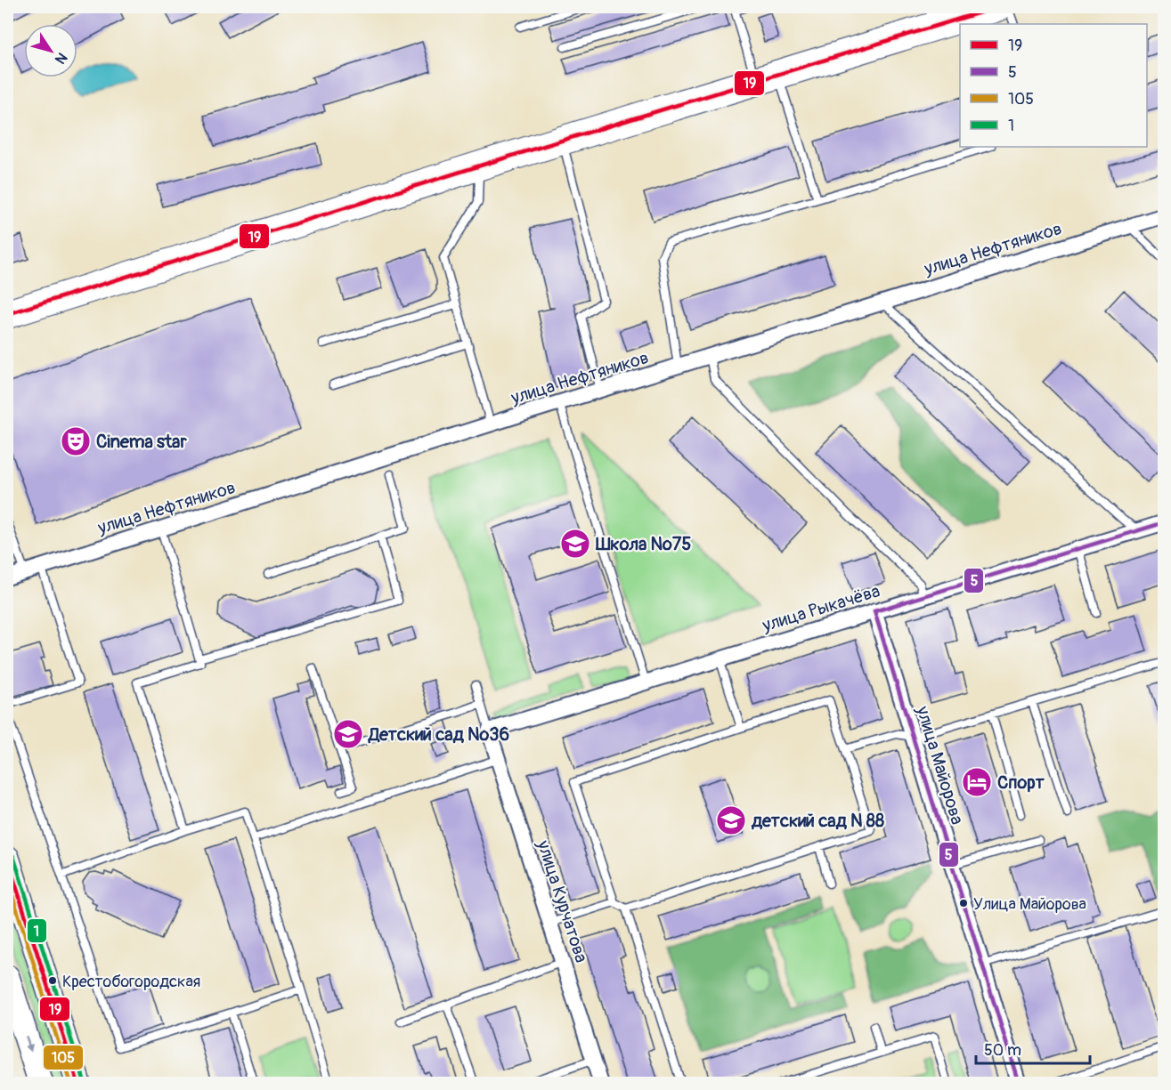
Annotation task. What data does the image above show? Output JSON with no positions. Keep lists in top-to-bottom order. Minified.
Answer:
{"streets":{"street":["улица Нефтяников","улица Рыкачёва","улица Майорова","улица Курчатова"]},"crossings":[["улица Рыкачёва","улица Майорова"],["улица Рыкачёва","улица Курчатова"]],"places":{"theatre":["Cinema star"],"school or university":["Школа №75","Детский сад №36","детский сад N 88"],"hotel":["Спорт"],"other":["Улица Майорова","Крестобогородская"]},"lines":["transit line 19","transit line 5","transit line 1","transit line 105"],"legend":["19","5","105","1"],"scale_bar":"50 m","north":"bottom right"}
